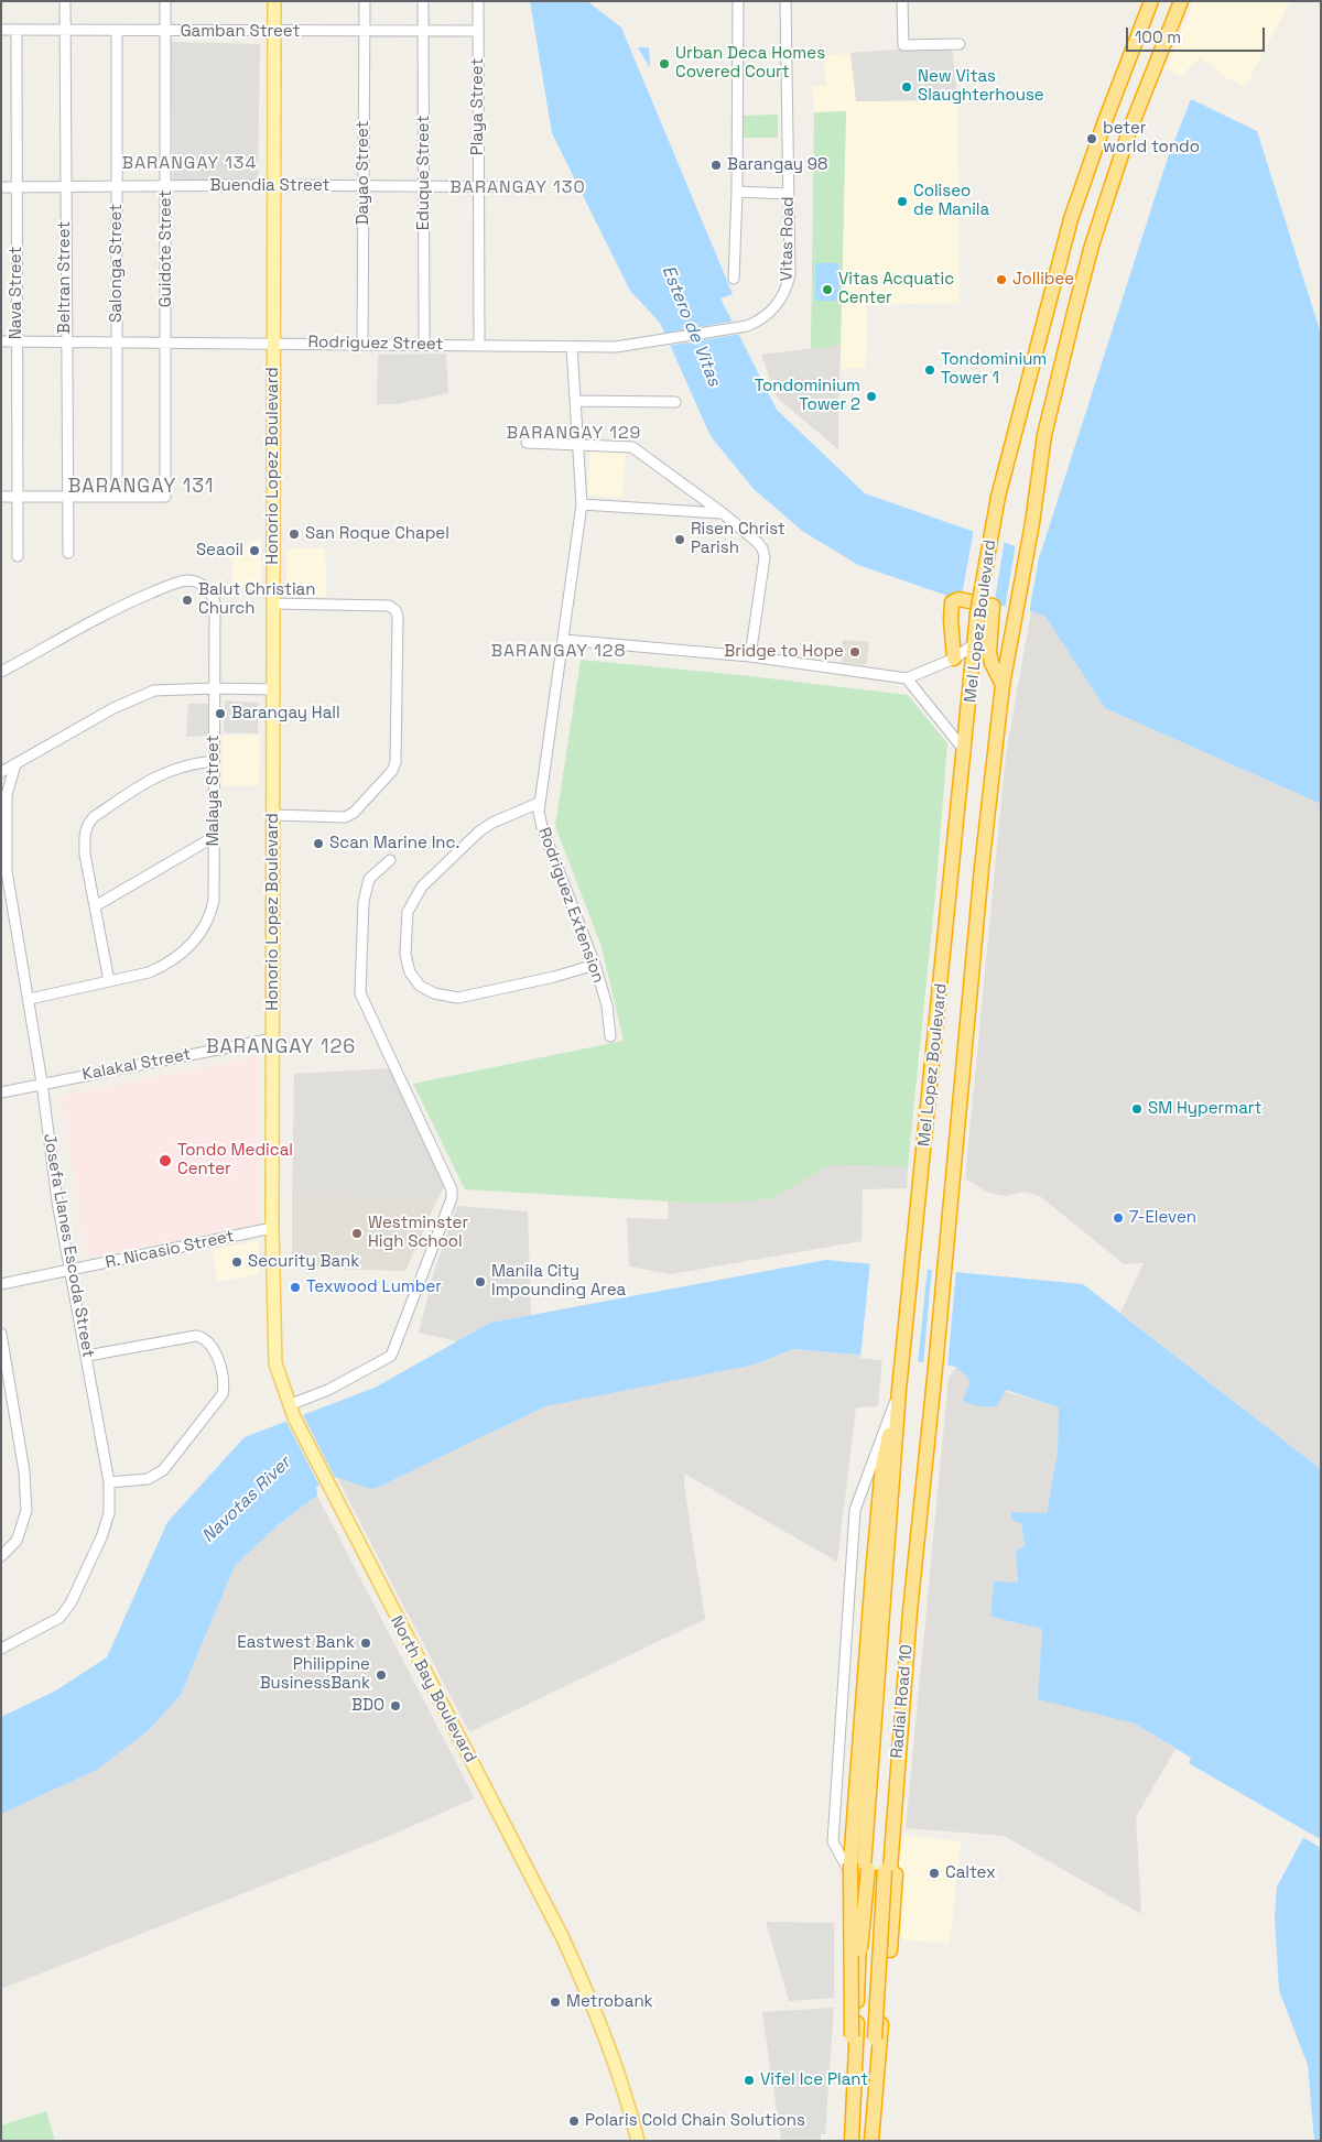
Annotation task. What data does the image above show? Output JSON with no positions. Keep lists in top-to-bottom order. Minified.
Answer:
{"streets":{"highway":["Mel Lopez Boulevard","Radial Road 10"],"main road":["Honorio Lopez Boulevard","North Bay Boulevard"],"street":["Gamban Street","Playa Street","Dayao Street","Eduque Street","Buendia Street","Vitas Road","Guidote Street","Salonga Street","Beltran Street","Nava Street","Rodriguez Street","Malaya Street","Rodriguez Extension","Kalakal Street","Josefa Llanes Escoda Street","R. Nicasio Street"]},"crossings":[["Gamban Street","Playa Street"],["Gamban Street","Dayao Street"],["Gamban Street","Eduque Street"],["Gamban Street","Guidote Street"],["Gamban Street","Salonga Street"],["Gamban Street","Beltran Street"],["Gamban Street","Nava Street"],["Gamban Street","Honorio Lopez Boulevard"],["Playa Street","Buendia Street"],["Playa Street","Rodriguez Street"],["Dayao Street","Buendia Street"],["Dayao Street","Rodriguez Street"],["Eduque Street","Buendia Street"],["Eduque Street","Rodriguez Street"],["Buendia Street","Guidote Street"],["Buendia Street","Salonga Street"],["Buendia Street","Beltran Street"],["Buendia Street","Nava Street"],["Buendia Street","Honorio Lopez Boulevard"],["Vitas Road","Rodriguez Street"],["Guidote Street","Salonga Street"],["Guidote Street","Rodriguez Street"],["Salonga Street","Rodriguez Street"],["Beltran Street","Rodriguez Street"],["Nava Street","Rodriguez Street"],["Rodriguez Street","Honorio Lopez Boulevard"],["Rodriguez Street","Rodriguez Extension"],["Honorio Lopez Boulevard","Kalakal Street"],["Honorio Lopez Boulevard","R. Nicasio Street"],["Honorio Lopez Boulevard","North Bay Boulevard"],["Mel Lopez Boulevard","Radial Road 10"],["Malaya Street","Josefa Llanes Escoda Street"],["Kalakal Street","Josefa Llanes Escoda Street"],["Josefa Llanes Escoda Street","R. Nicasio Street"],["R. Nicasio Street","North Bay Boulevard"]],"districts":["BARANGAY 134","BARANGAY 130","BARANGAY 129","BARANGAY 131","BARANGAY 128","BARANGAY 126"],"water":["Estero de Vitas","Navotas River"],"places":["Urban Deca Homes Covered Court","New Vitas Slaughterhouse","beter world tondo","Barangay 98","Coliseo de Manila","Jollibee","Vitas Acquatic Center","Tondominium Tower 1","Tondominium Tower 2","San Roque Chapel","Risen Christ Parish","Seaoil","Balut Christian Church","Bridge to Hope","Barangay Hall","Scan Marine Inc.","SM Hypermart","Tondo Medical Center","7-Eleven","Westminster High School","Security Bank","Manila City Impounding Area","Texwood Lumber","Eastwest Bank","Philippine BusinessBank","BDO","Caltex","Metrobank","Vifel Ice Plant","Polaris Cold Chain Solutions"],"scale_bar":"100 m"}
